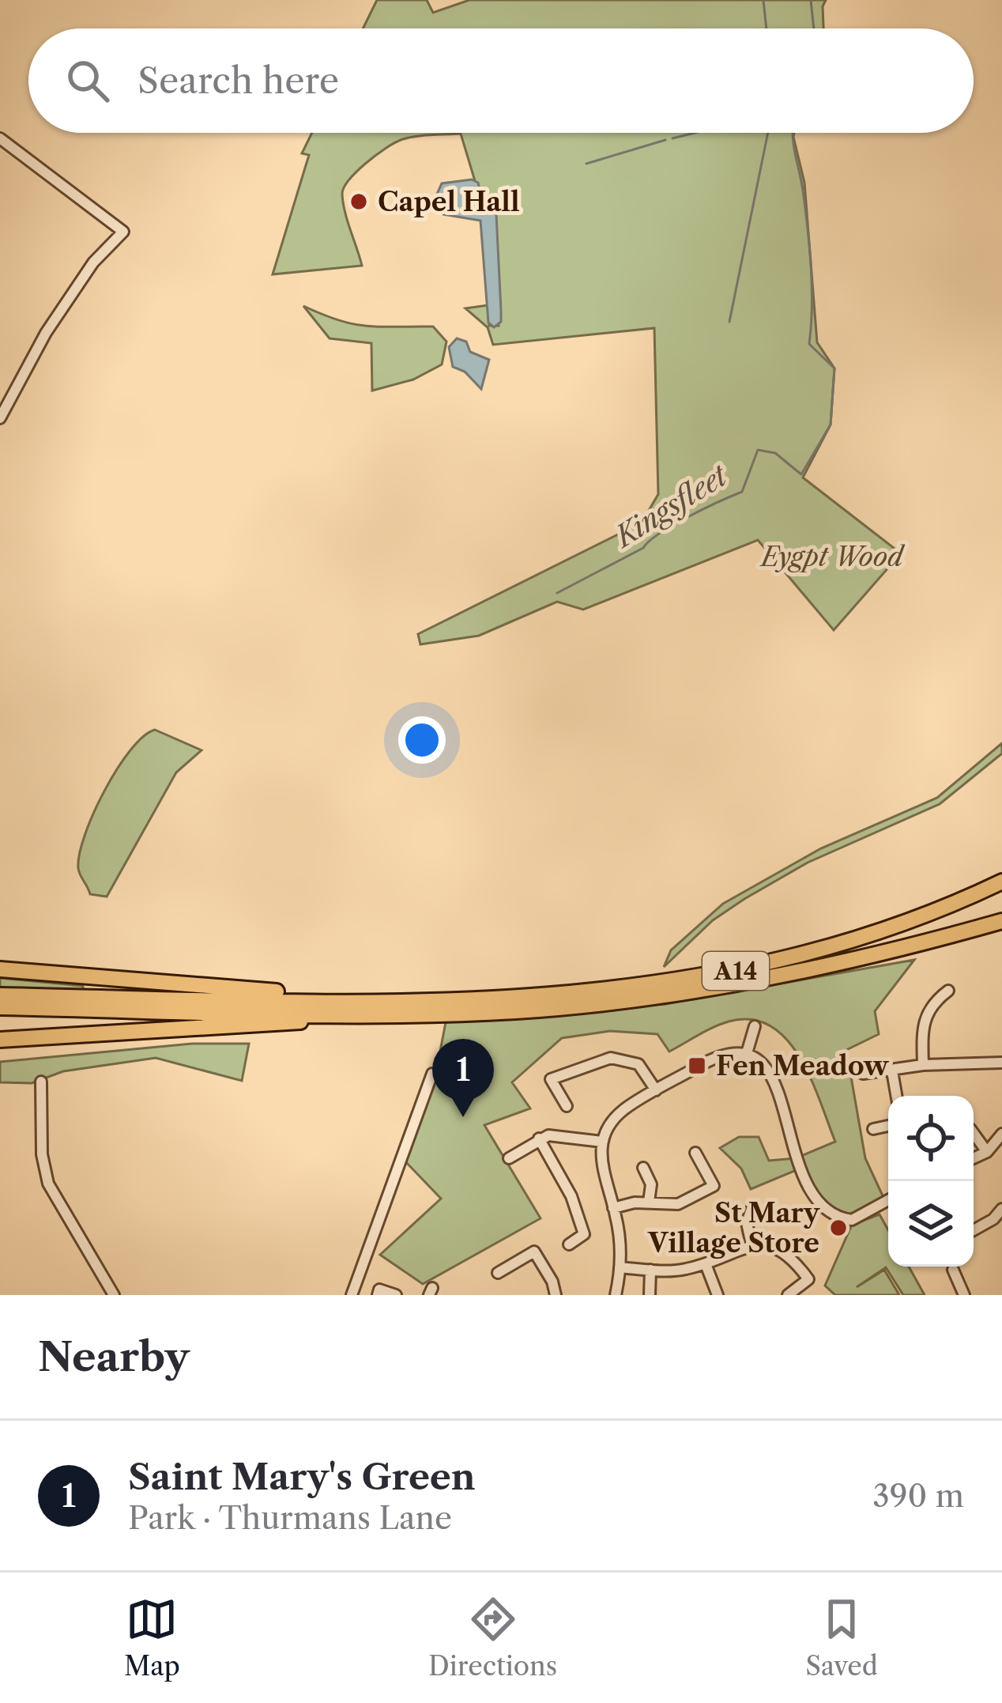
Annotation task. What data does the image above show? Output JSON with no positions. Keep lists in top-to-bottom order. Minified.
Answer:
{"streets":{"highway":["A14"]},"water":["Kingsfleet"],"parks":["Eygpt Wood"],"places":{"other":["Capel Hall","St Mary Village Store"],"transit":["Fen Meadow"]},"page":{"search":"Search here","pins":"1","heading":"Nearby","list":[{"mark":"1","name":"Saint Mary's Green","note":"Park · Thurmans Lane","value":"390 m"}],"nav":["Map","Directions","Saved"]}}
